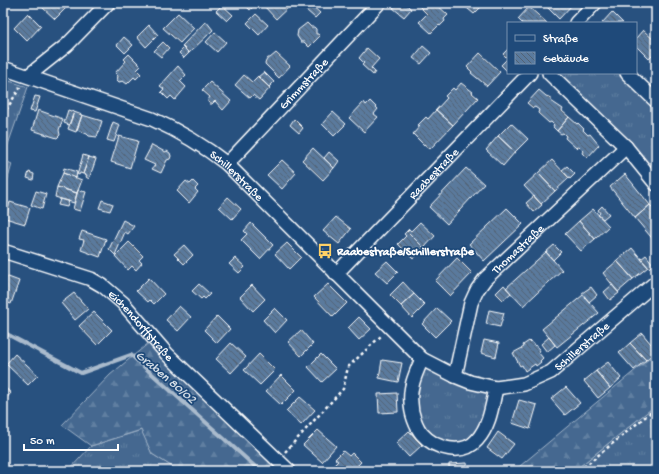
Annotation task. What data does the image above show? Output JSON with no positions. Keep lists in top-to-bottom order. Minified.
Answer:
{"streets":{"street":["Grimmstraße","Raabestraße","Schillerstraße","Thomastraße","Eichendorffstraße"]},"crossings":[["Grimmstraße","Schillerstraße"],["Raabestraße","Schillerstraße"],["Schillerstraße","Thomastraße"]],"water":["Graben 80/02"],"places":{"bus stop":["Raabestraße/Schillerstraße"]},"legend":["Straße","Gebäude"],"scale_bar":"50 m"}
